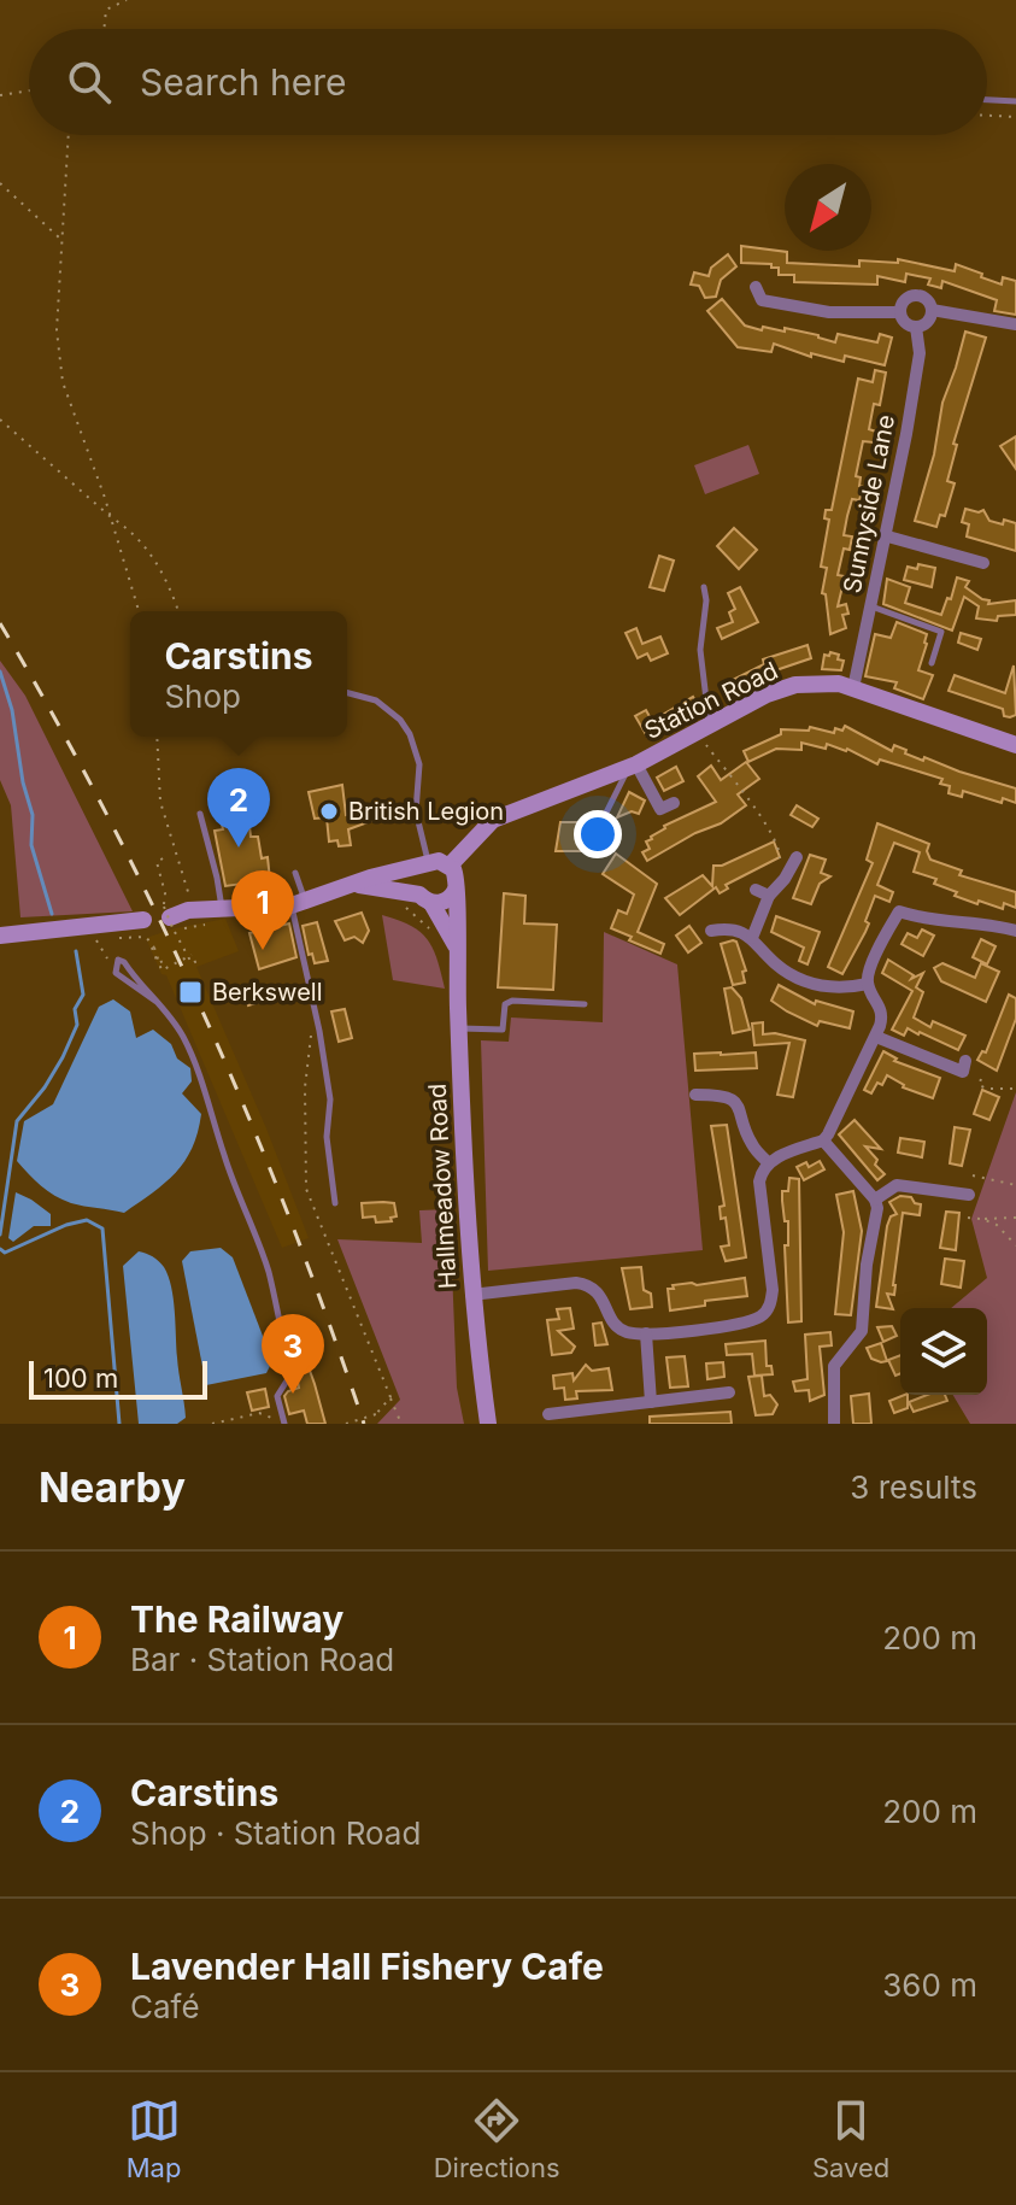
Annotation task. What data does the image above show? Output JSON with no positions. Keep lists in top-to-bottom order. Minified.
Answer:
{"streets":{"street":["Sunnyside Lane","Station Road","Hallmeadow Road"]},"crossings":[["Sunnyside Lane","Station Road"],["Station Road","Hallmeadow Road"]],"places":{"other":["British Legion"],"transit":["Berkswell"]},"scale_bar":"100 m","north":"bottom left","page":{"search":"Search here","popup":["Carstins","Shop"],"pins":["2","1","3"],"scale":"100 m","heading":["Nearby","3 results"],"list":[{"mark":"1","name":"The Railway","note":"Bar · Station Road","value":"200 m"},{"mark":"2","name":"Carstins","note":"Shop · Station Road","value":"200 m"},{"mark":"3","name":"Lavender Hall Fishery Cafe","note":"Café","value":"360 m"}],"nav":["Map","Directions","Saved"]}}
